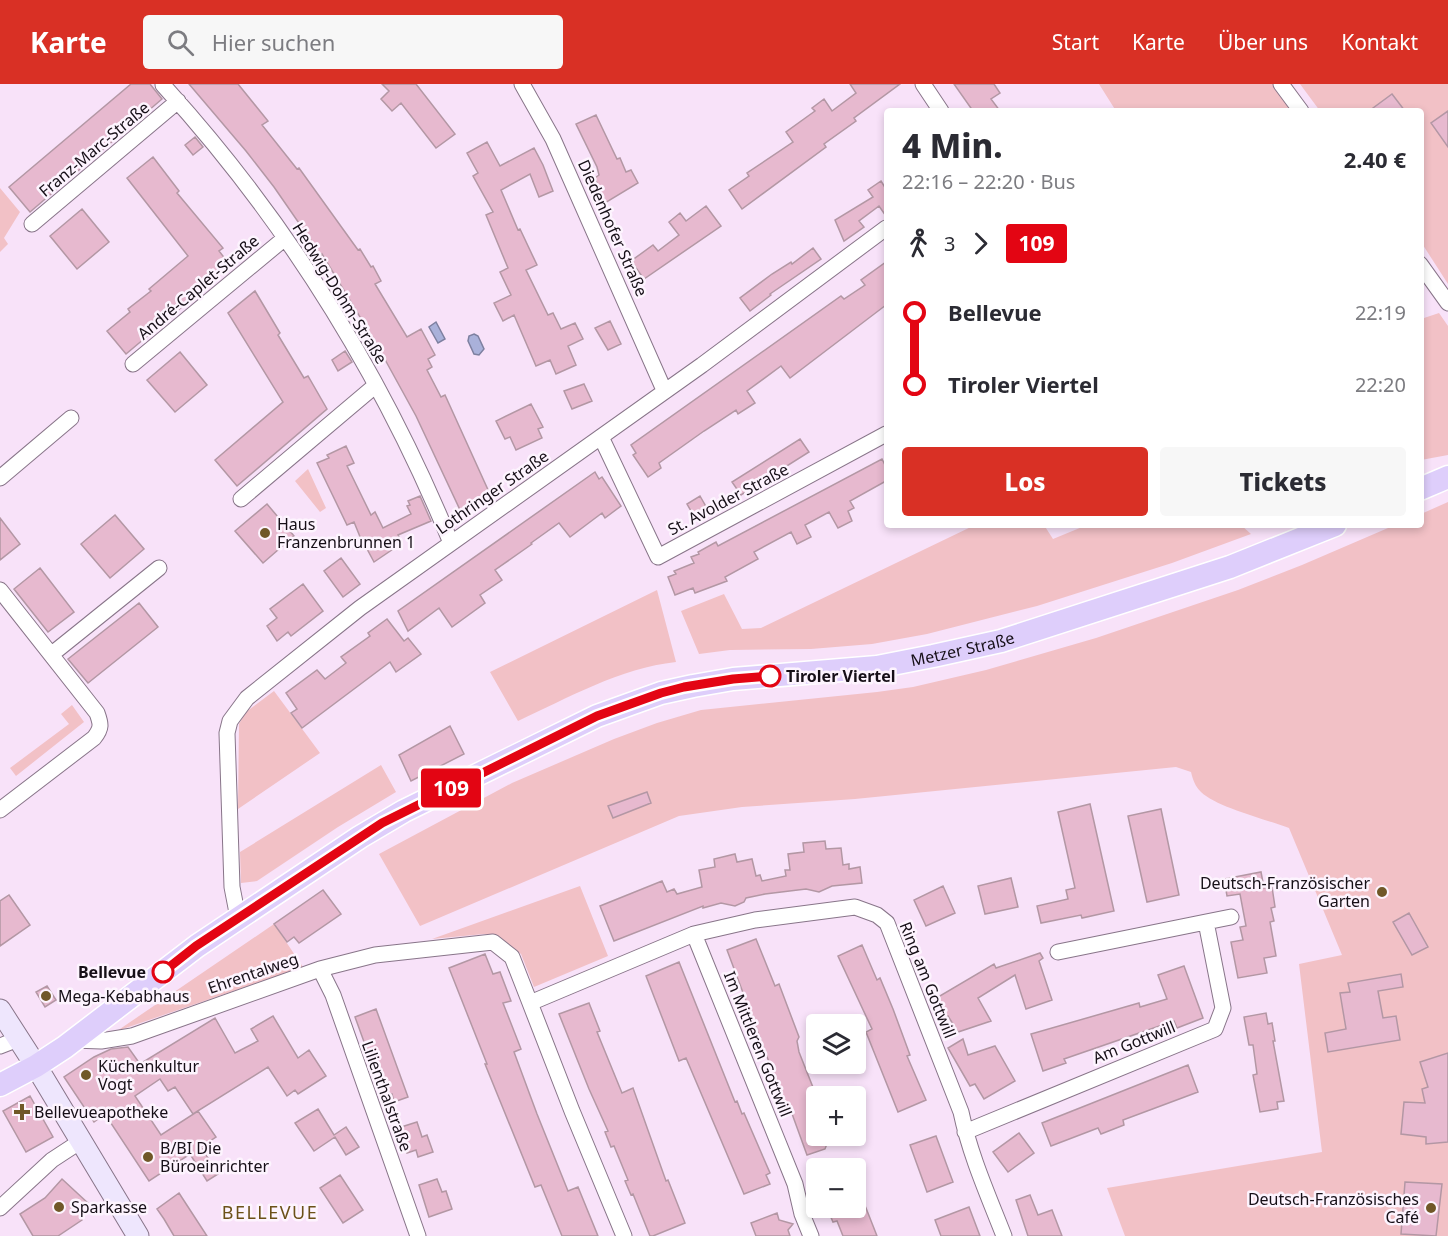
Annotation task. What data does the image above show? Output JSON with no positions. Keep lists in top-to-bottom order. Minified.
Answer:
{"streets":{"main road":["Metzer Straße"],"street":["Franz-Marc-Straße","Diedenhofer Straße","André-Caplet-Straße","Hedwig-Dohm-Straße","Lothringer Straße","St. Avolder Straße","Ehrentalweg","Ring am Gottwill","Am Gottwill","Im Mittleren Gottwill","Lilienthalstraße"]},"crossings":[["Franz-Marc-Straße","Hedwig-Dohm-Straße"],["Diedenhofer Straße","Lothringer Straße"],["André-Caplet-Straße","Hedwig-Dohm-Straße"],["Hedwig-Dohm-Straße","Lothringer Straße"],["Lothringer Straße","St. Avolder Straße"],["Lothringer Straße","Metzer Straße"],["Metzer Straße","Ehrentalweg"],["Ehrentalweg","Ring am Gottwill"],["Ehrentalweg","Lilienthalstraße"],["Ring am Gottwill","Am Gottwill"],["Ring am Gottwill","Im Mittleren Gottwill"]],"districts":["BELLEVUE"],"places":{"other":["Haus Franzenbrunnen 1","Tiroler Viertel","Deutsch-Französischer Garten","Bellevue","Mega-Kebabhaus","Küchenkultur Vogt","B/BI Die Büroeinrichter","Sparkasse","Deutsch-Französisches Café"],"health":["Bellevueapotheke"]},"lines":["bus line 109"],"page":{"header":"Karte","search":"Hier suchen","nav":["Start","Karte","Über uns","Kontakt"],"on_map":"109","heading":["4 Min.","22:16 – 22:20 · Bus","2.40 €"],"legs":["3","109"],"list":[{"name":"Bellevue","value":"22:19"},{"name":"Tiroler Viertel","value":"22:20"}],"buttons":["Los","Tickets"],"map_buttons":["+","−"]}}
